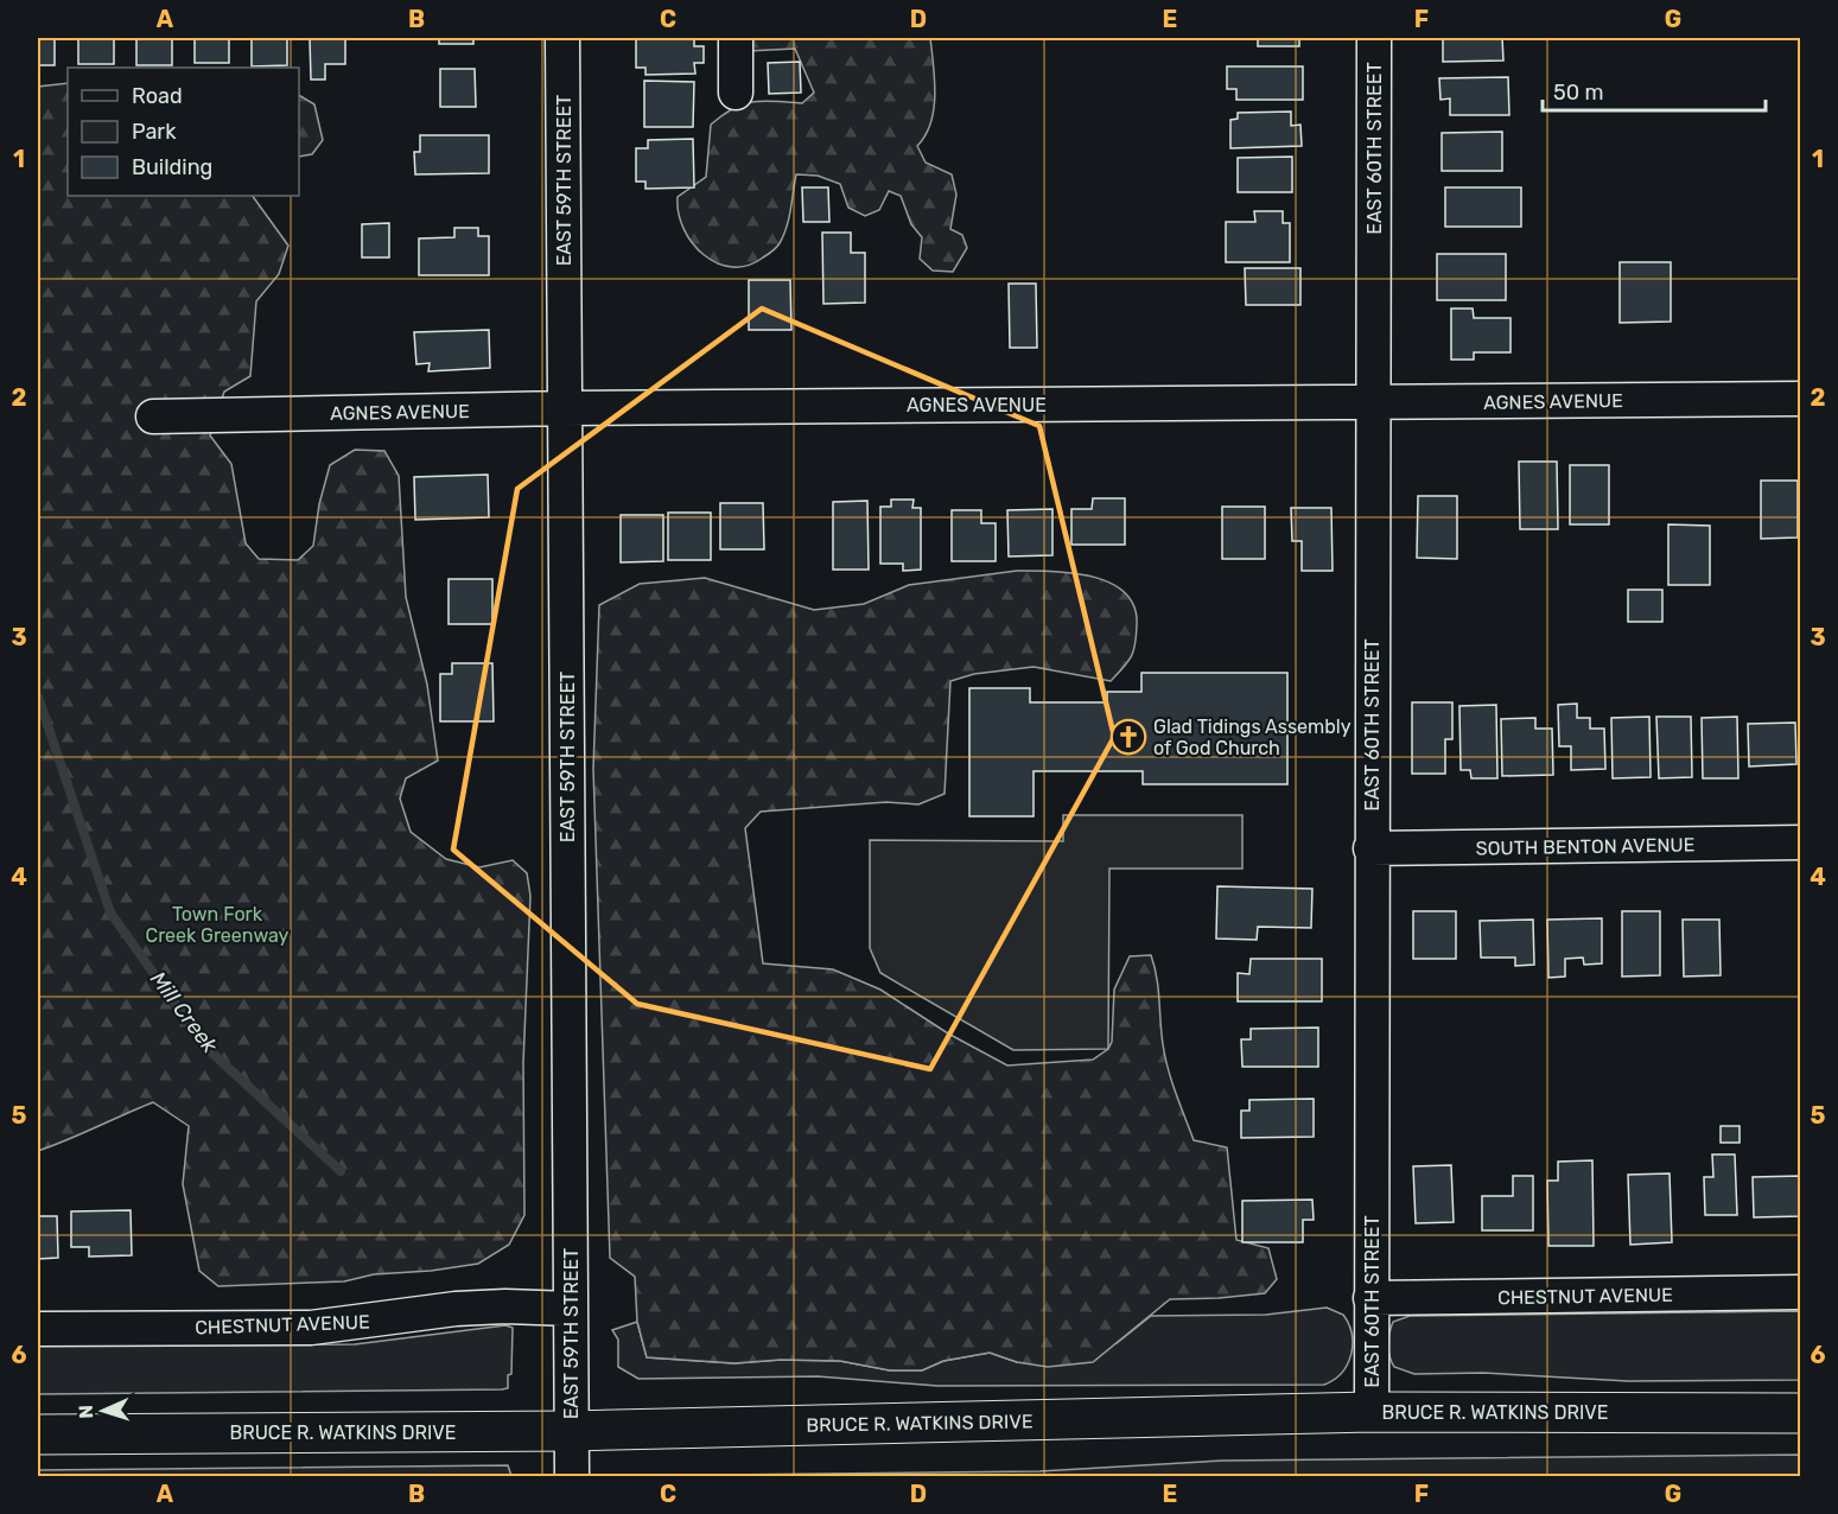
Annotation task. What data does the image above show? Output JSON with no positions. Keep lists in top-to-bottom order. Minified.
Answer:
{"streets":{"highway":["BRUCE R. WATKINS DRIVE"],"street":["EAST 60TH STREET","EAST 59TH STREET","AGNES AVENUE","SOUTH BENTON AVENUE","CHESTNUT AVENUE"]},"crossings":[["EAST 60TH STREET","AGNES AVENUE"],["EAST 60TH STREET","SOUTH BENTON AVENUE"],["EAST 60TH STREET","CHESTNUT AVENUE"],["EAST 60TH STREET","BRUCE R. WATKINS DRIVE"],["EAST 59TH STREET","AGNES AVENUE"],["EAST 59TH STREET","CHESTNUT AVENUE"],["EAST 59TH STREET","BRUCE R. WATKINS DRIVE"]],"water":["Mill Creek"],"parks":["Town Fork Creek Greenway"],"places":{"church":["Glad Tidings Assembly of God Church"]},"legend":["Road","Park","Building"],"scale_bar":"50 m","north":"left","grid":{"columns":["A","B","C","D","E","F","G"],"rows":["1","2","3","4","5","6"]}}
